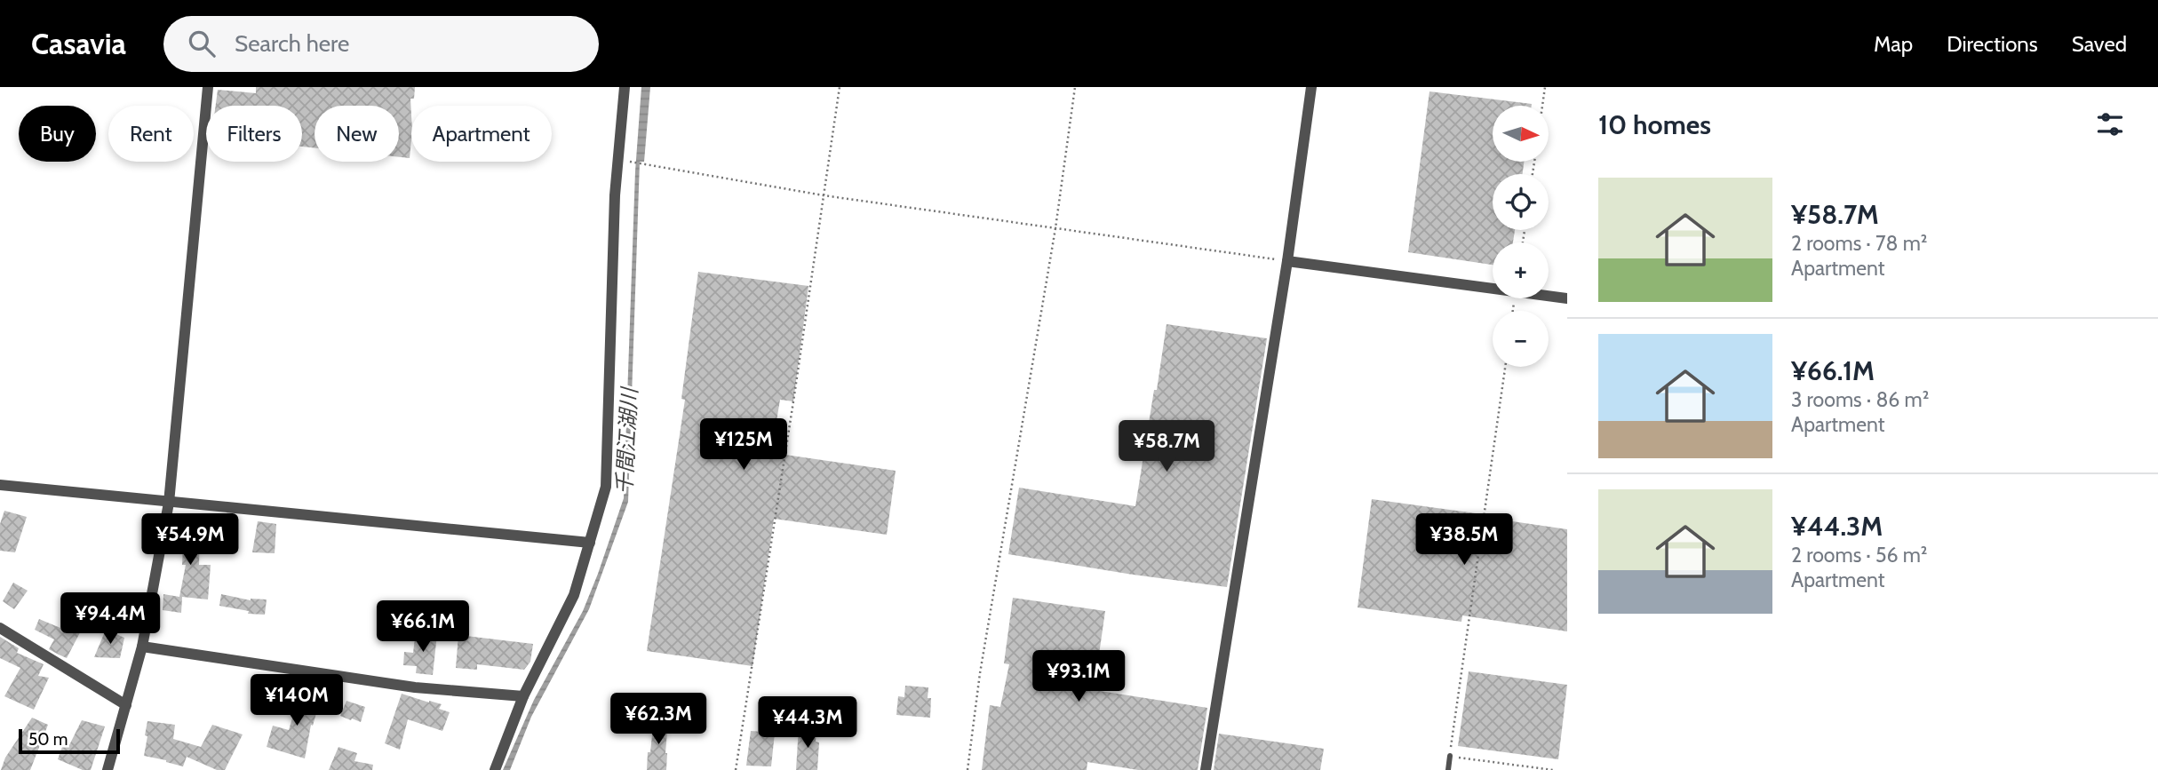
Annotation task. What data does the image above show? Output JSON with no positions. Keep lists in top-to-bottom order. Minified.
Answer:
{"water":["千間江湖川"],"scale_bar":"50 m","north":"right","page":{"header":"Casavia","search":"Search here","nav":["Map","Directions","Saved"],"heading":"10 homes","map_buttons":["+","−"],"chip":["Buy","Rent","Filters","New","Apartment"],"list":[{"name":"¥58.7M","note":"2 rooms · 78 m² · Apartment"},{"name":"¥66.1M","note":"3 rooms · 86 m² · Apartment"},{"name":"¥44.3M","note":"2 rooms · 56 m² · Apartment"}],"price":["¥125M","¥58.7M","¥54.9M","¥38.5M","¥94.4M","¥66.1M","¥93.1M","¥140M","¥62.3M","¥44.3M"],"scale":"50 m"}}
